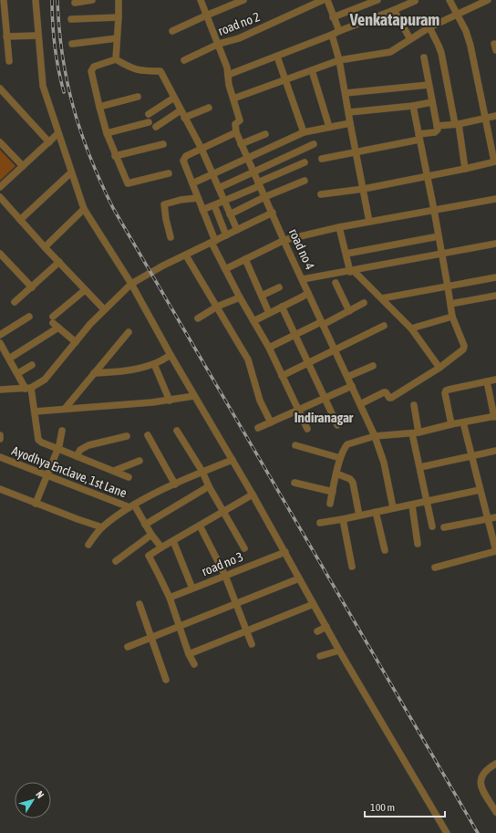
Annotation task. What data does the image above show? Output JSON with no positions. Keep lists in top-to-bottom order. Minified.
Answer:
{"streets":{"street":["road no 2","road no 4","Ayodhya Enclave, 1st Lane","road no 3"]},"districts":["Venkatapuram","Indiranagar"],"scale_bar":"100 m","north":"top right"}
